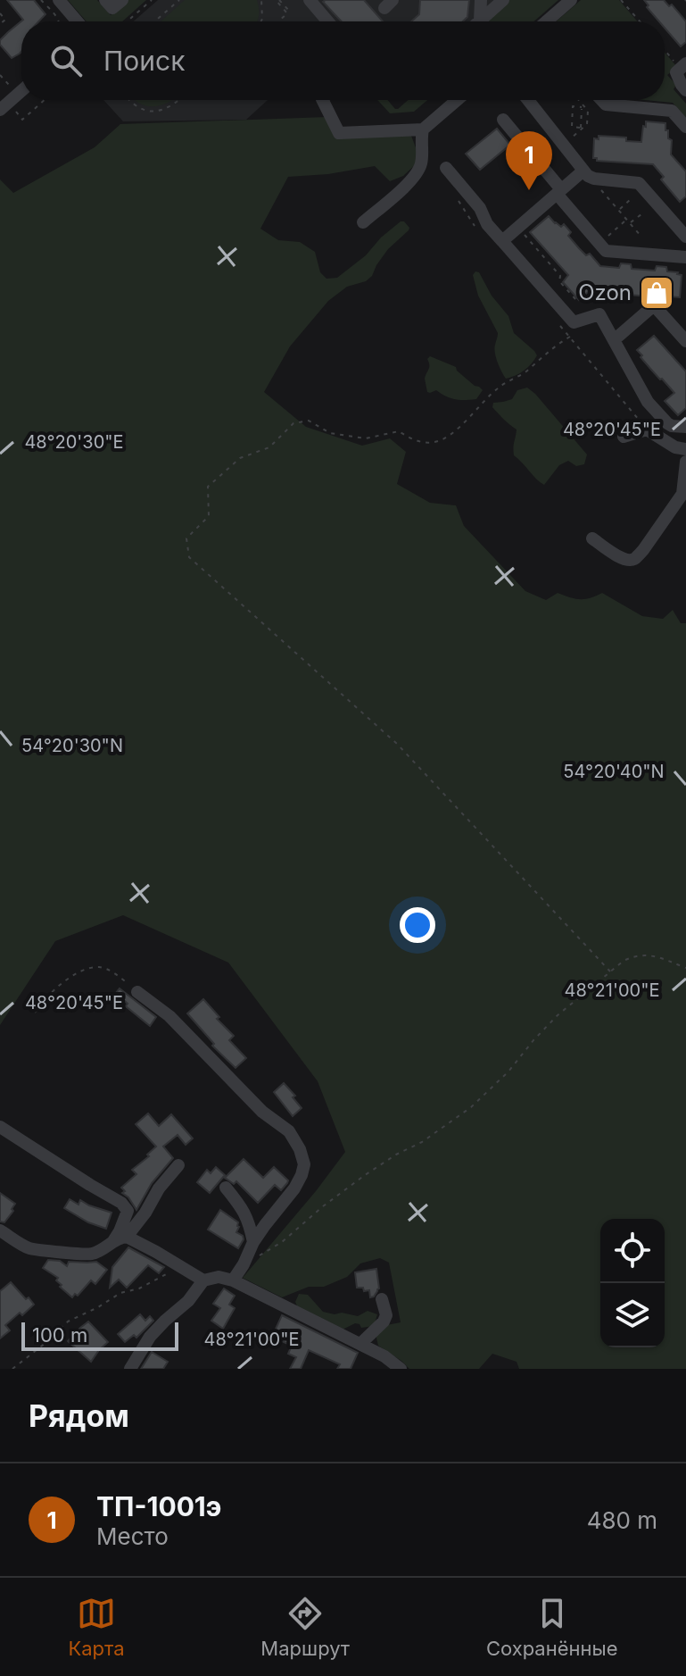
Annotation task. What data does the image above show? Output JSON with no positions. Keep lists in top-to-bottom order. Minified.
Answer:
{"places":{"shop":["Ozon"]},"scale_bar":"100 m","page":{"search":"Поиск","pins":"1","scale":"100 m","heading":"Рядом","list":[{"mark":"1","name":"ТП-1001э","note":"Место","value":"480 m"}],"nav":["Карта","Маршрут","Сохранённые"]},"coordinates":["48°20'45\"E","48°20'30\"E","54°20'30\"N","54°20'40\"N","48°21'00\"E"]}
